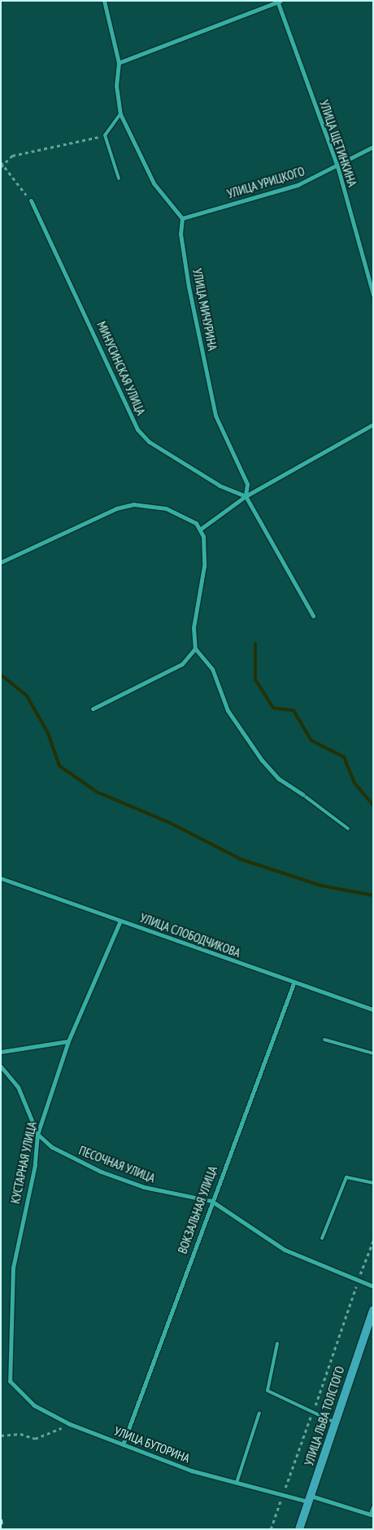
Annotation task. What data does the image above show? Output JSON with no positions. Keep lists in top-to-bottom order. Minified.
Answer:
{"streets":{"main road":["УЛИЦА ЛЬВА ТОЛСТОГО"],"street":["УЛИЦА ЩЕТИНКИНА","УЛИЦА УРИЦКОГО","УЛИЦА МИЧУРИНА","МИНУСИНСКАЯ УЛИЦА","УЛИЦА СЛОБОДЧИКОВА","КУСТАРНАЯ УЛИЦА","ПЕСОЧНАЯ УЛИЦА","ВОКЗАЛЬНАЯ УЛИЦА","УЛИЦА БУТОРИНА"]},"crossings":[["УЛИЦА ЩЕТИНКИНА","УЛИЦА УРИЦКОГО"],["УЛИЦА УРИЦКОГО","УЛИЦА МИЧУРИНА"],["УЛИЦА МИЧУРИНА","МИНУСИНСКАЯ УЛИЦА"],["УЛИЦА СЛОБОДЧИКОВА","КУСТАРНАЯ УЛИЦА"],["УЛИЦА СЛОБОДЧИКОВА","ВОКЗАЛЬНАЯ УЛИЦА"],["КУСТАРНАЯ УЛИЦА","ПЕСОЧНАЯ УЛИЦА"],["КУСТАРНАЯ УЛИЦА","УЛИЦА БУТОРИНА"],["ПЕСОЧНАЯ УЛИЦА","ВОКЗАЛЬНАЯ УЛИЦА"],["ВОКЗАЛЬНАЯ УЛИЦА","УЛИЦА БУТОРИНА"],["УЛИЦА ЛЬВА ТОЛСТОГО","УЛИЦА БУТОРИНА"]]}
